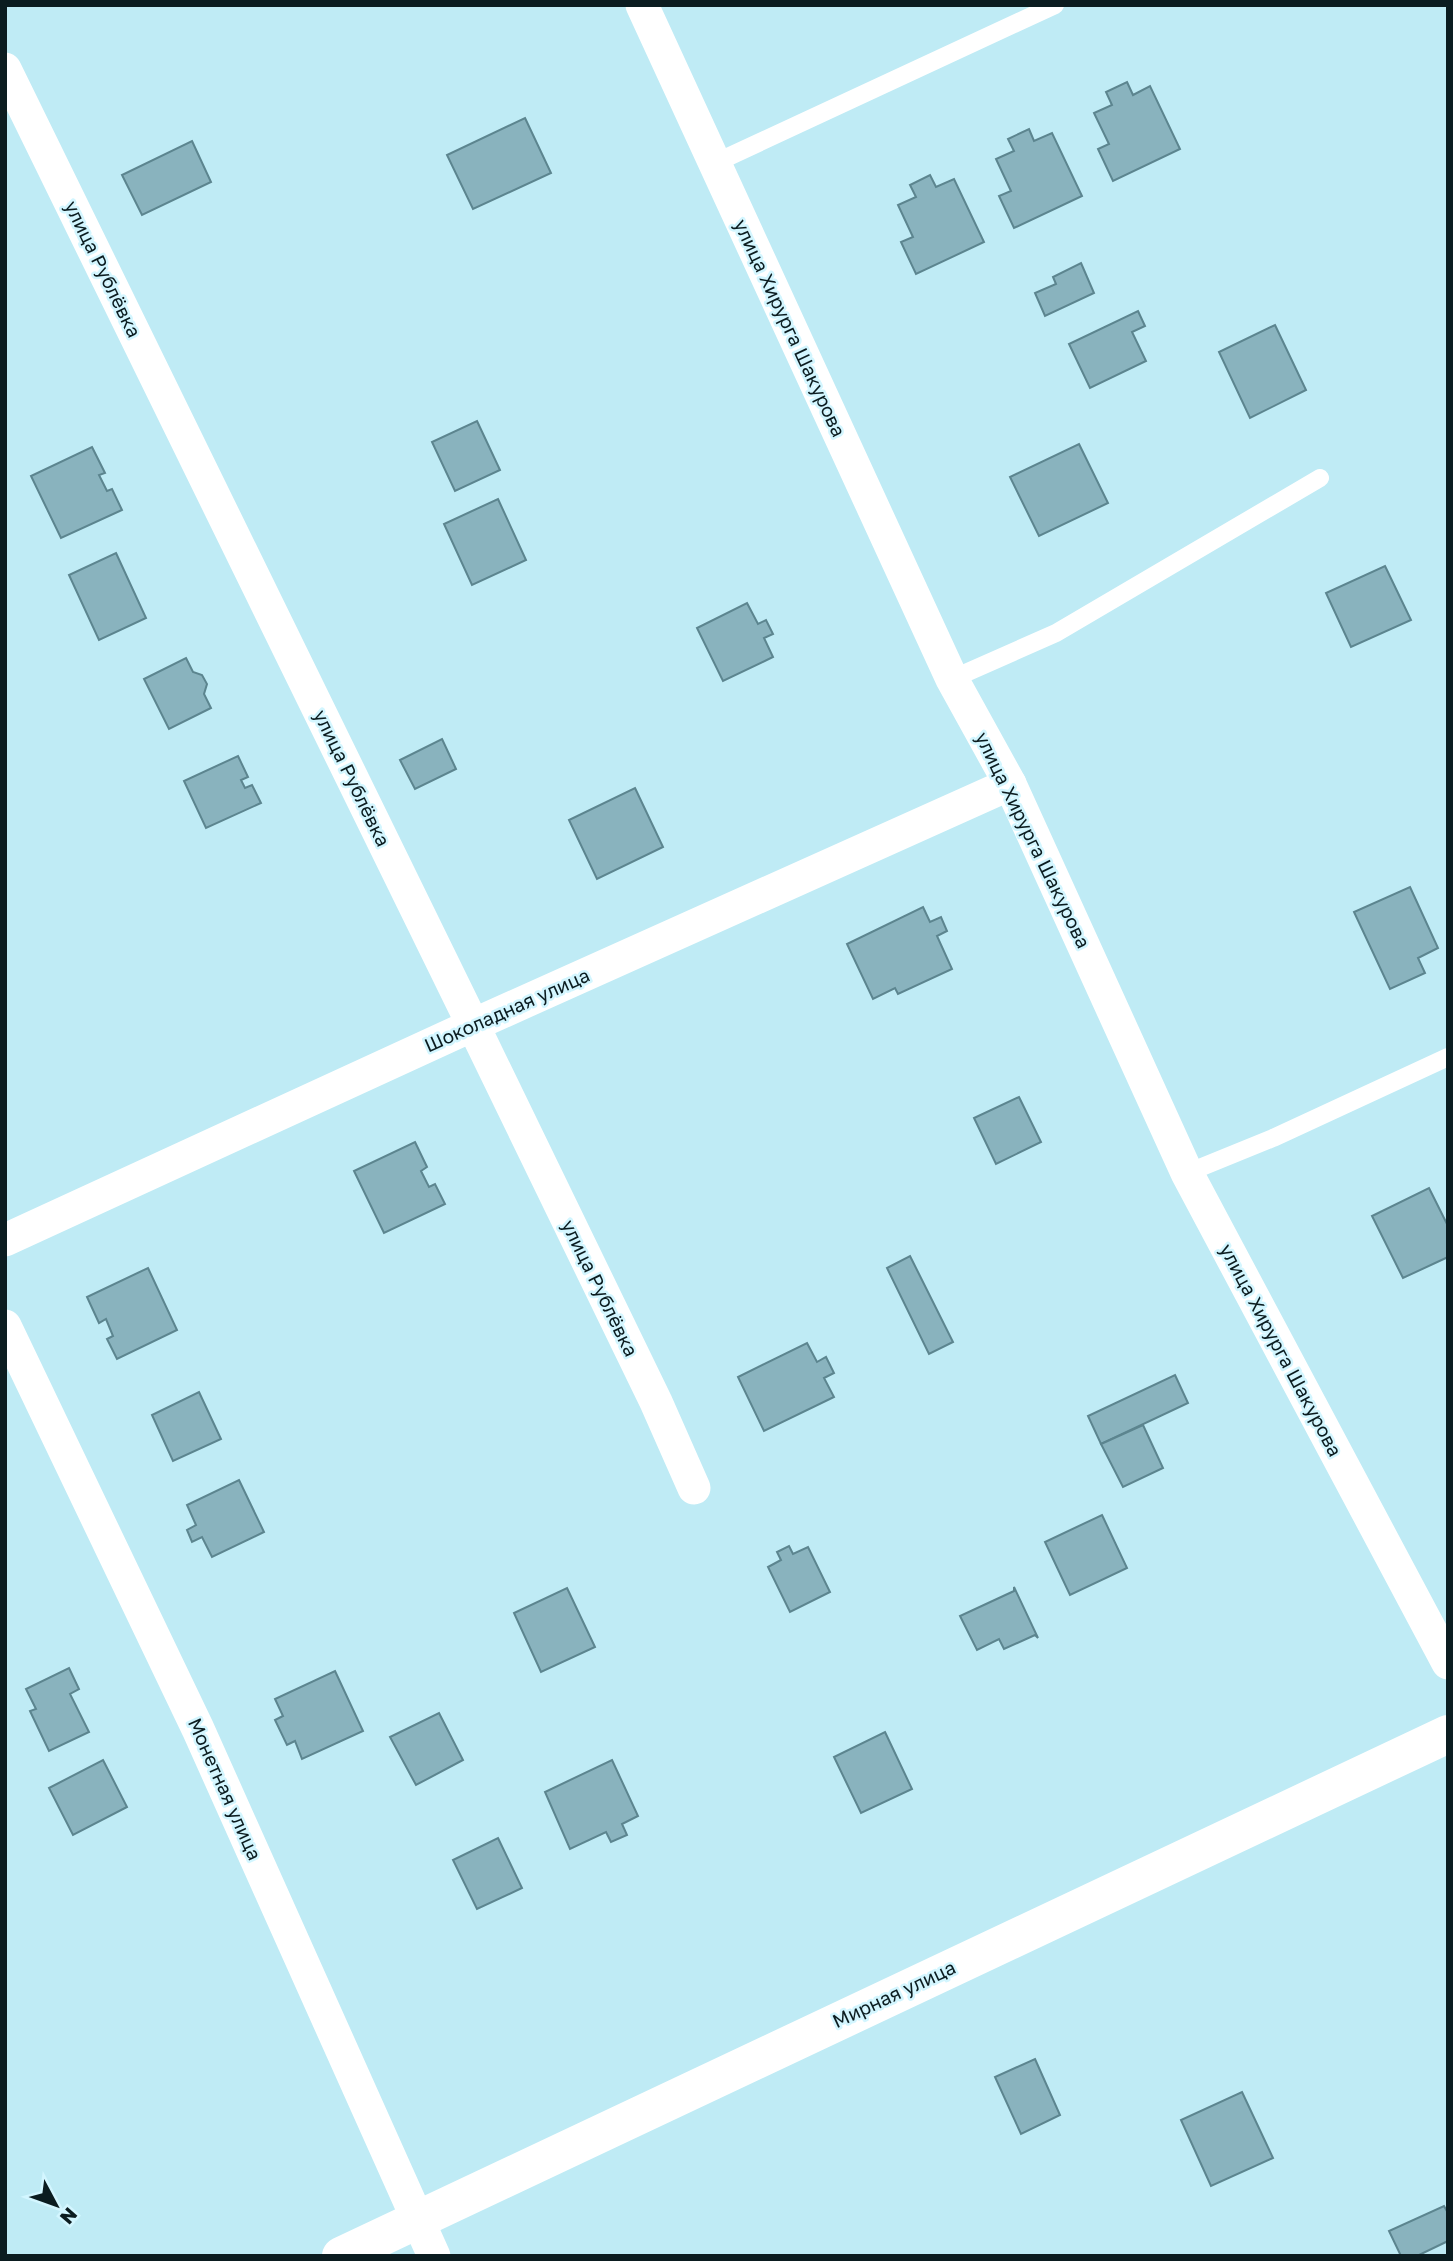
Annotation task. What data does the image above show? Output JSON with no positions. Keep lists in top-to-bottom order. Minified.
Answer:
{"streets":{"street":["улица Рублёвка","улица Хирурга Шакурова","Шоколадная улица","Монетная улица","Мирная улица"]},"crossings":[["улица Рублёвка","Шоколадная улица"],["улица Хирурга Шакурова","Шоколадная улица"],["Монетная улица","Мирная улица"]],"north":"bottom right"}
